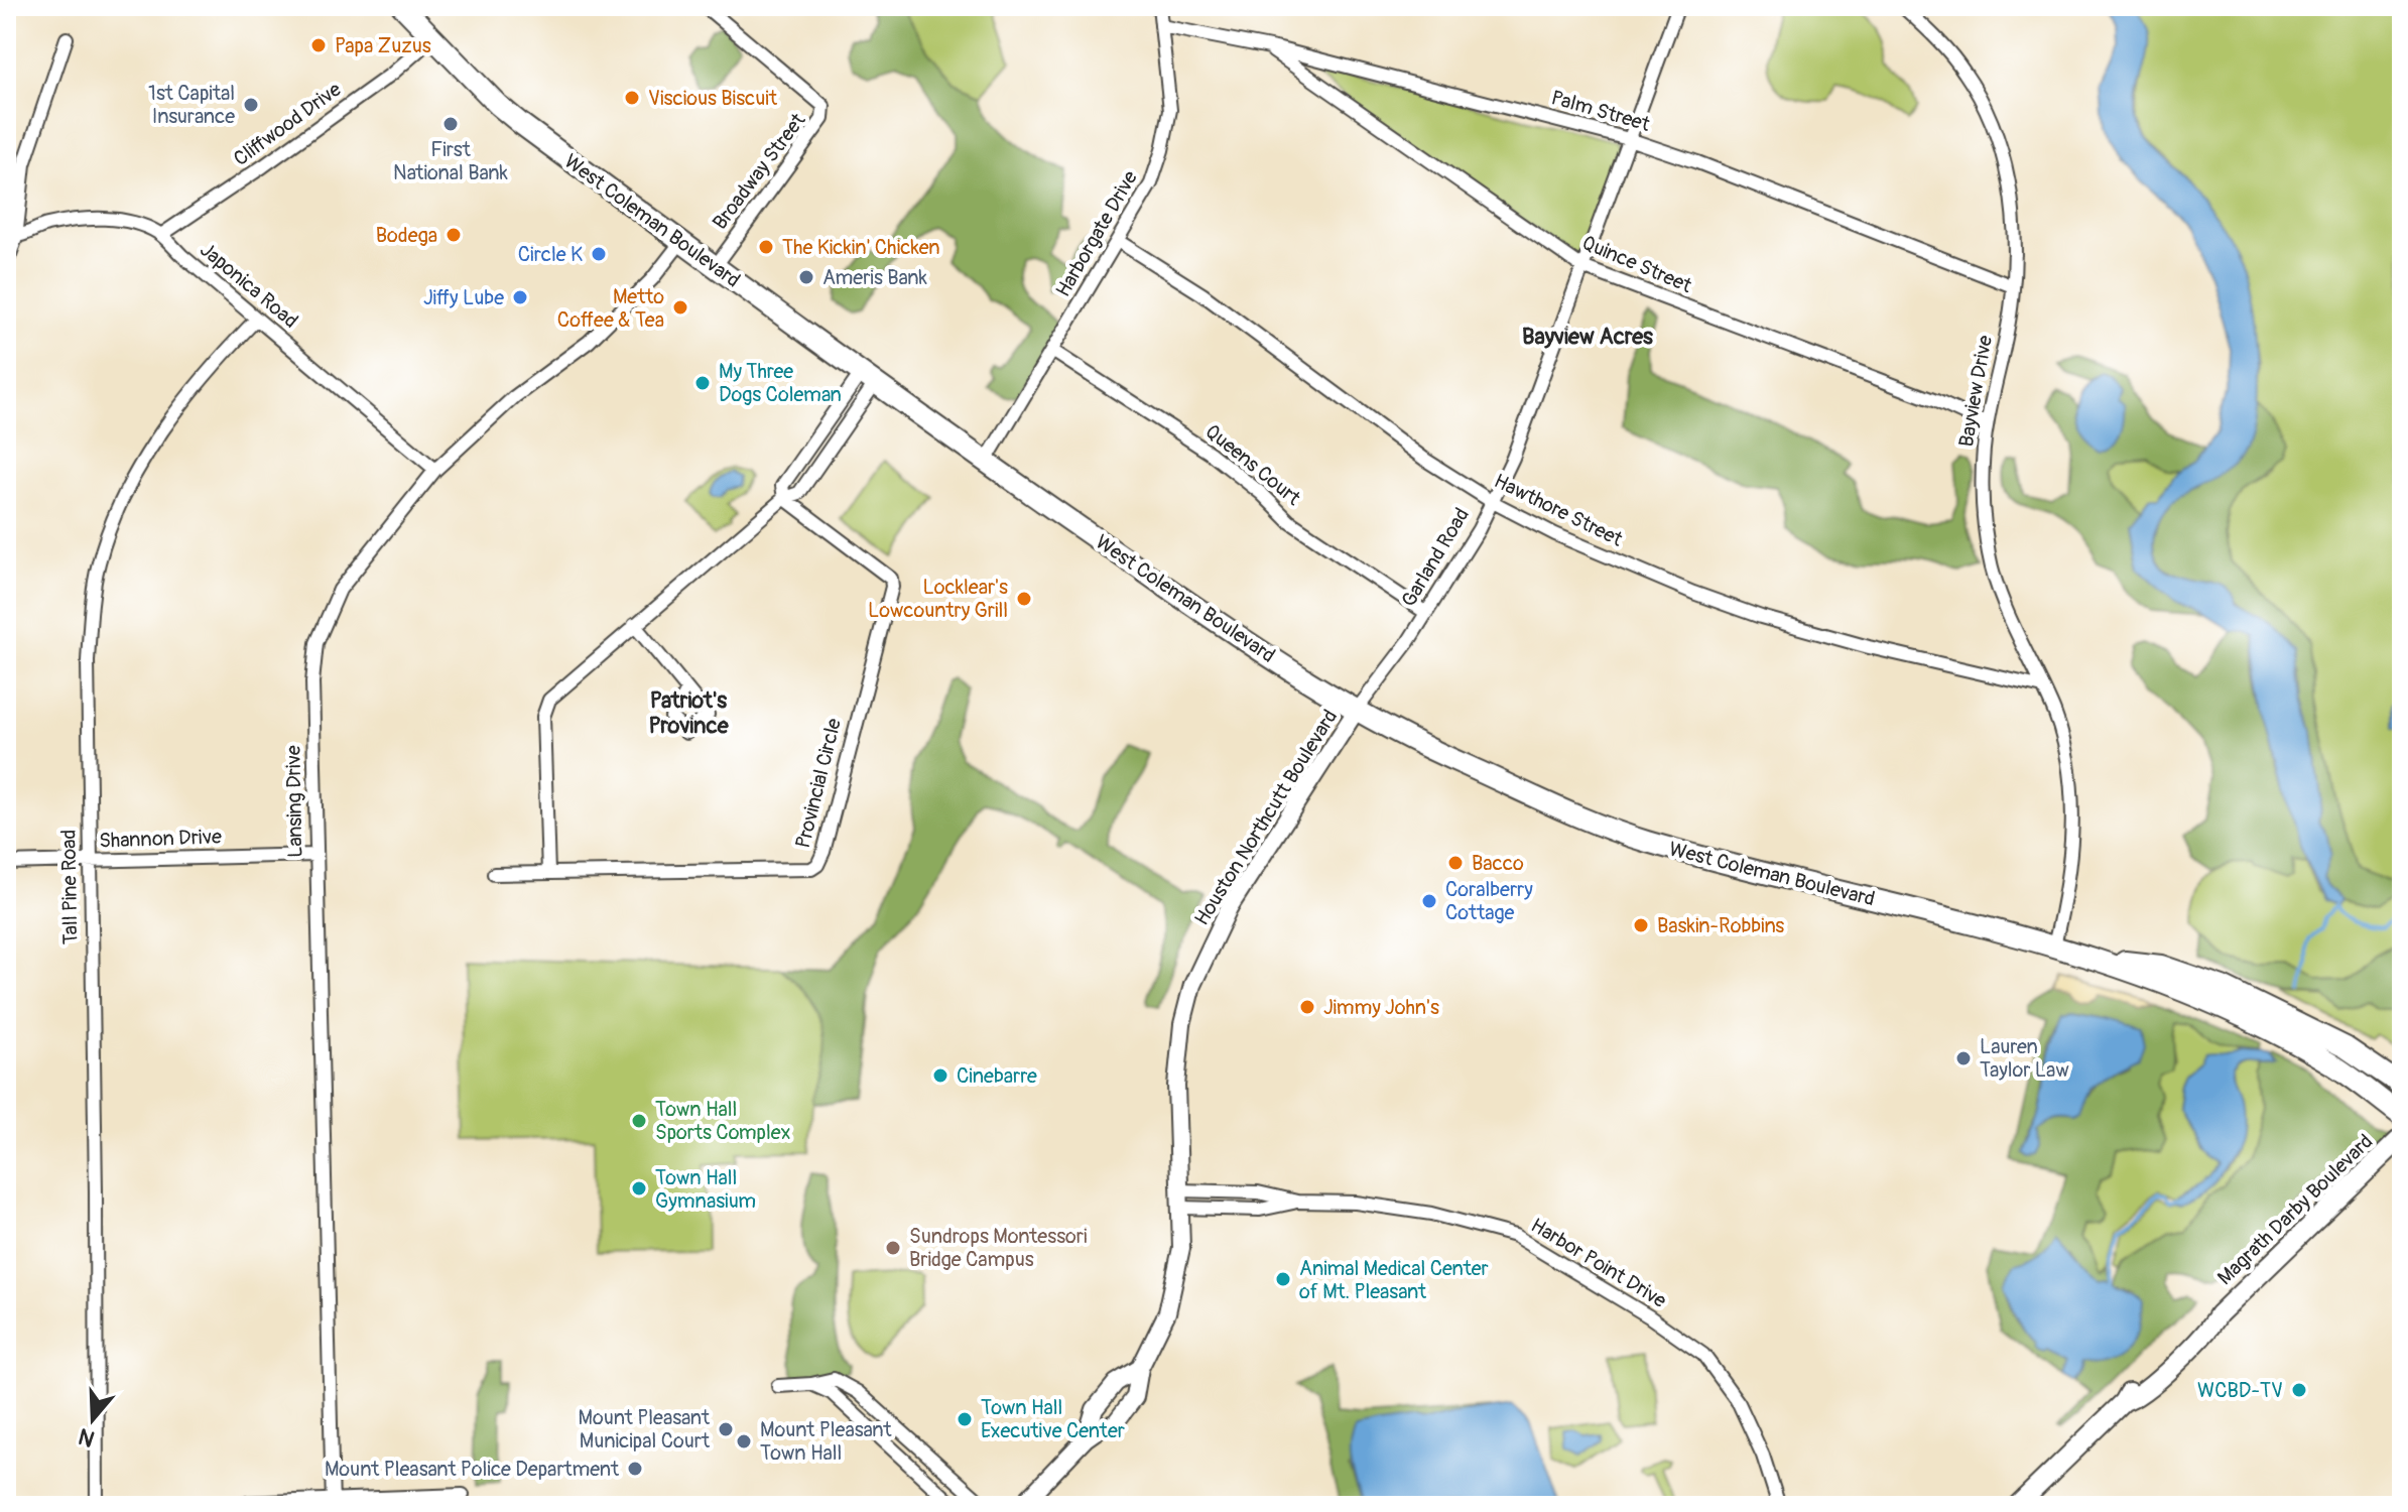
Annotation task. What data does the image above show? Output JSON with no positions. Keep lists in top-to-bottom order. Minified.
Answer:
{"streets":{"main road":["West Coleman Boulevard","Magrath Darby Boulevard"],"street":["Palm Street","Cliffwood Drive","Broadway Street","Harborgate Drive","Quince Street","Japonica Road","Bayview Drive","Queens Court","Hawthore Street","Garland Road","Provincial Circle","Lansing Drive","Houston Northcutt Boulevard","Shannon Drive","Tall Pine Road","Harbor Point Drive"]},"crossings":[["Palm Street","Harborgate Drive"],["Palm Street","Quince Street"],["Palm Street","Bayview Drive"],["Palm Street","Garland Road"],["Cliffwood Drive","West Coleman Boulevard"],["Cliffwood Drive","Japonica Road"],["Broadway Street","West Coleman Boulevard"],["West Coleman Boulevard","Harborgate Drive"],["West Coleman Boulevard","Bayview Drive"],["West Coleman Boulevard","Garland Road"],["West Coleman Boulevard","Lansing Drive"],["West Coleman Boulevard","Houston Northcutt Boulevard"],["Harborgate Drive","Queens Court"],["Harborgate Drive","Hawthore Street"],["Quince Street","Bayview Drive"],["Quince Street","Garland Road"],["Japonica Road","Lansing Drive"],["Japonica Road","Tall Pine Road"],["Bayview Drive","Hawthore Street"],["Queens Court","Garland Road"],["Hawthore Street","Garland Road"],["Garland Road","Houston Northcutt Boulevard"],["Lansing Drive","Shannon Drive"],["Houston Northcutt Boulevard","Harbor Point Drive"],["Shannon Drive","Tall Pine Road"]],"districts":["Bayview Acres","Patriot's Province"],"places":["Papa Zuzus","Viscious Biscuit","1st Capital Insurance","First National Bank","Bodega","The Kickin' Chicken","Circle K","Ameris Bank","Jiffy Lube","Metto Coffee & Tea","My Three Dogs Coleman","Locklear's Lowcountry Grill","Bacco","Coralberry Cottage","Baskin-Robbins","Jimmy John's","Lauren Taylor Law","Cinebarre","Town Hall Sports Complex","Town Hall Gymnasium","Sundrops Montessori Bridge Campus","Animal Medical Center of Mt. Pleasant","WCBD-TV","Town Hall Executive Center","Mount Pleasant Municipal Court","Mount Pleasant Town Hall","Mount Pleasant Police Department"],"north":"bottom"}
